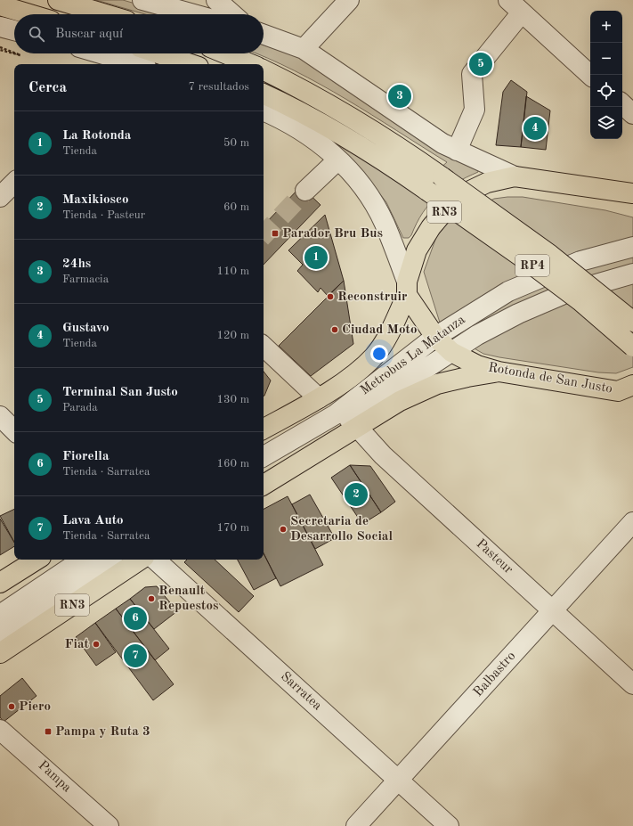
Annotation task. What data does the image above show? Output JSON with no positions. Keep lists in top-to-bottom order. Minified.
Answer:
{"streets":{"main road":["RN3","RP4","Rotonda de San Justo"],"street":["Metrobus La Matanza","Pasteur","Balbastro","Sarratea","Pampa"]},"crossings":[["RN3","Rotonda de San Justo"],["Metrobus La Matanza","Rotonda de San Justo"],["Pasteur","Balbastro"],["Balbastro","Sarratea"]],"places":{"transit":["Parador Bru Bus","Pampa y Ruta 3"],"other":["Reconstruir","Ciudad Moto","Secretaria de Desarrollo Social","Renault Repuestos","Fiat","Piero"]},"page":{"map_buttons":["+","−"],"search":"Buscar aquí","pins":["5","3","4","1","2","6","7"],"heading":["Cerca","7 resultados"],"list":[{"mark":"1","name":"La Rotonda","note":"Tienda","value":"50 m"},{"mark":"2","name":"Maxikiosco","note":"Tienda · Pasteur","value":"60 m"},{"mark":"3","name":"24hs","note":"Farmacia","value":"110 m"},{"mark":"4","name":"Gustavo","note":"Tienda","value":"120 m"},{"mark":"5","name":"Terminal San Justo","note":"Parada","value":"130 m"},{"mark":"6","name":"Fiorella","note":"Tienda · Sarratea","value":"160 m"},{"mark":"7","name":"Lava Auto","note":"Tienda · Sarratea","value":"170 m"}]}}
